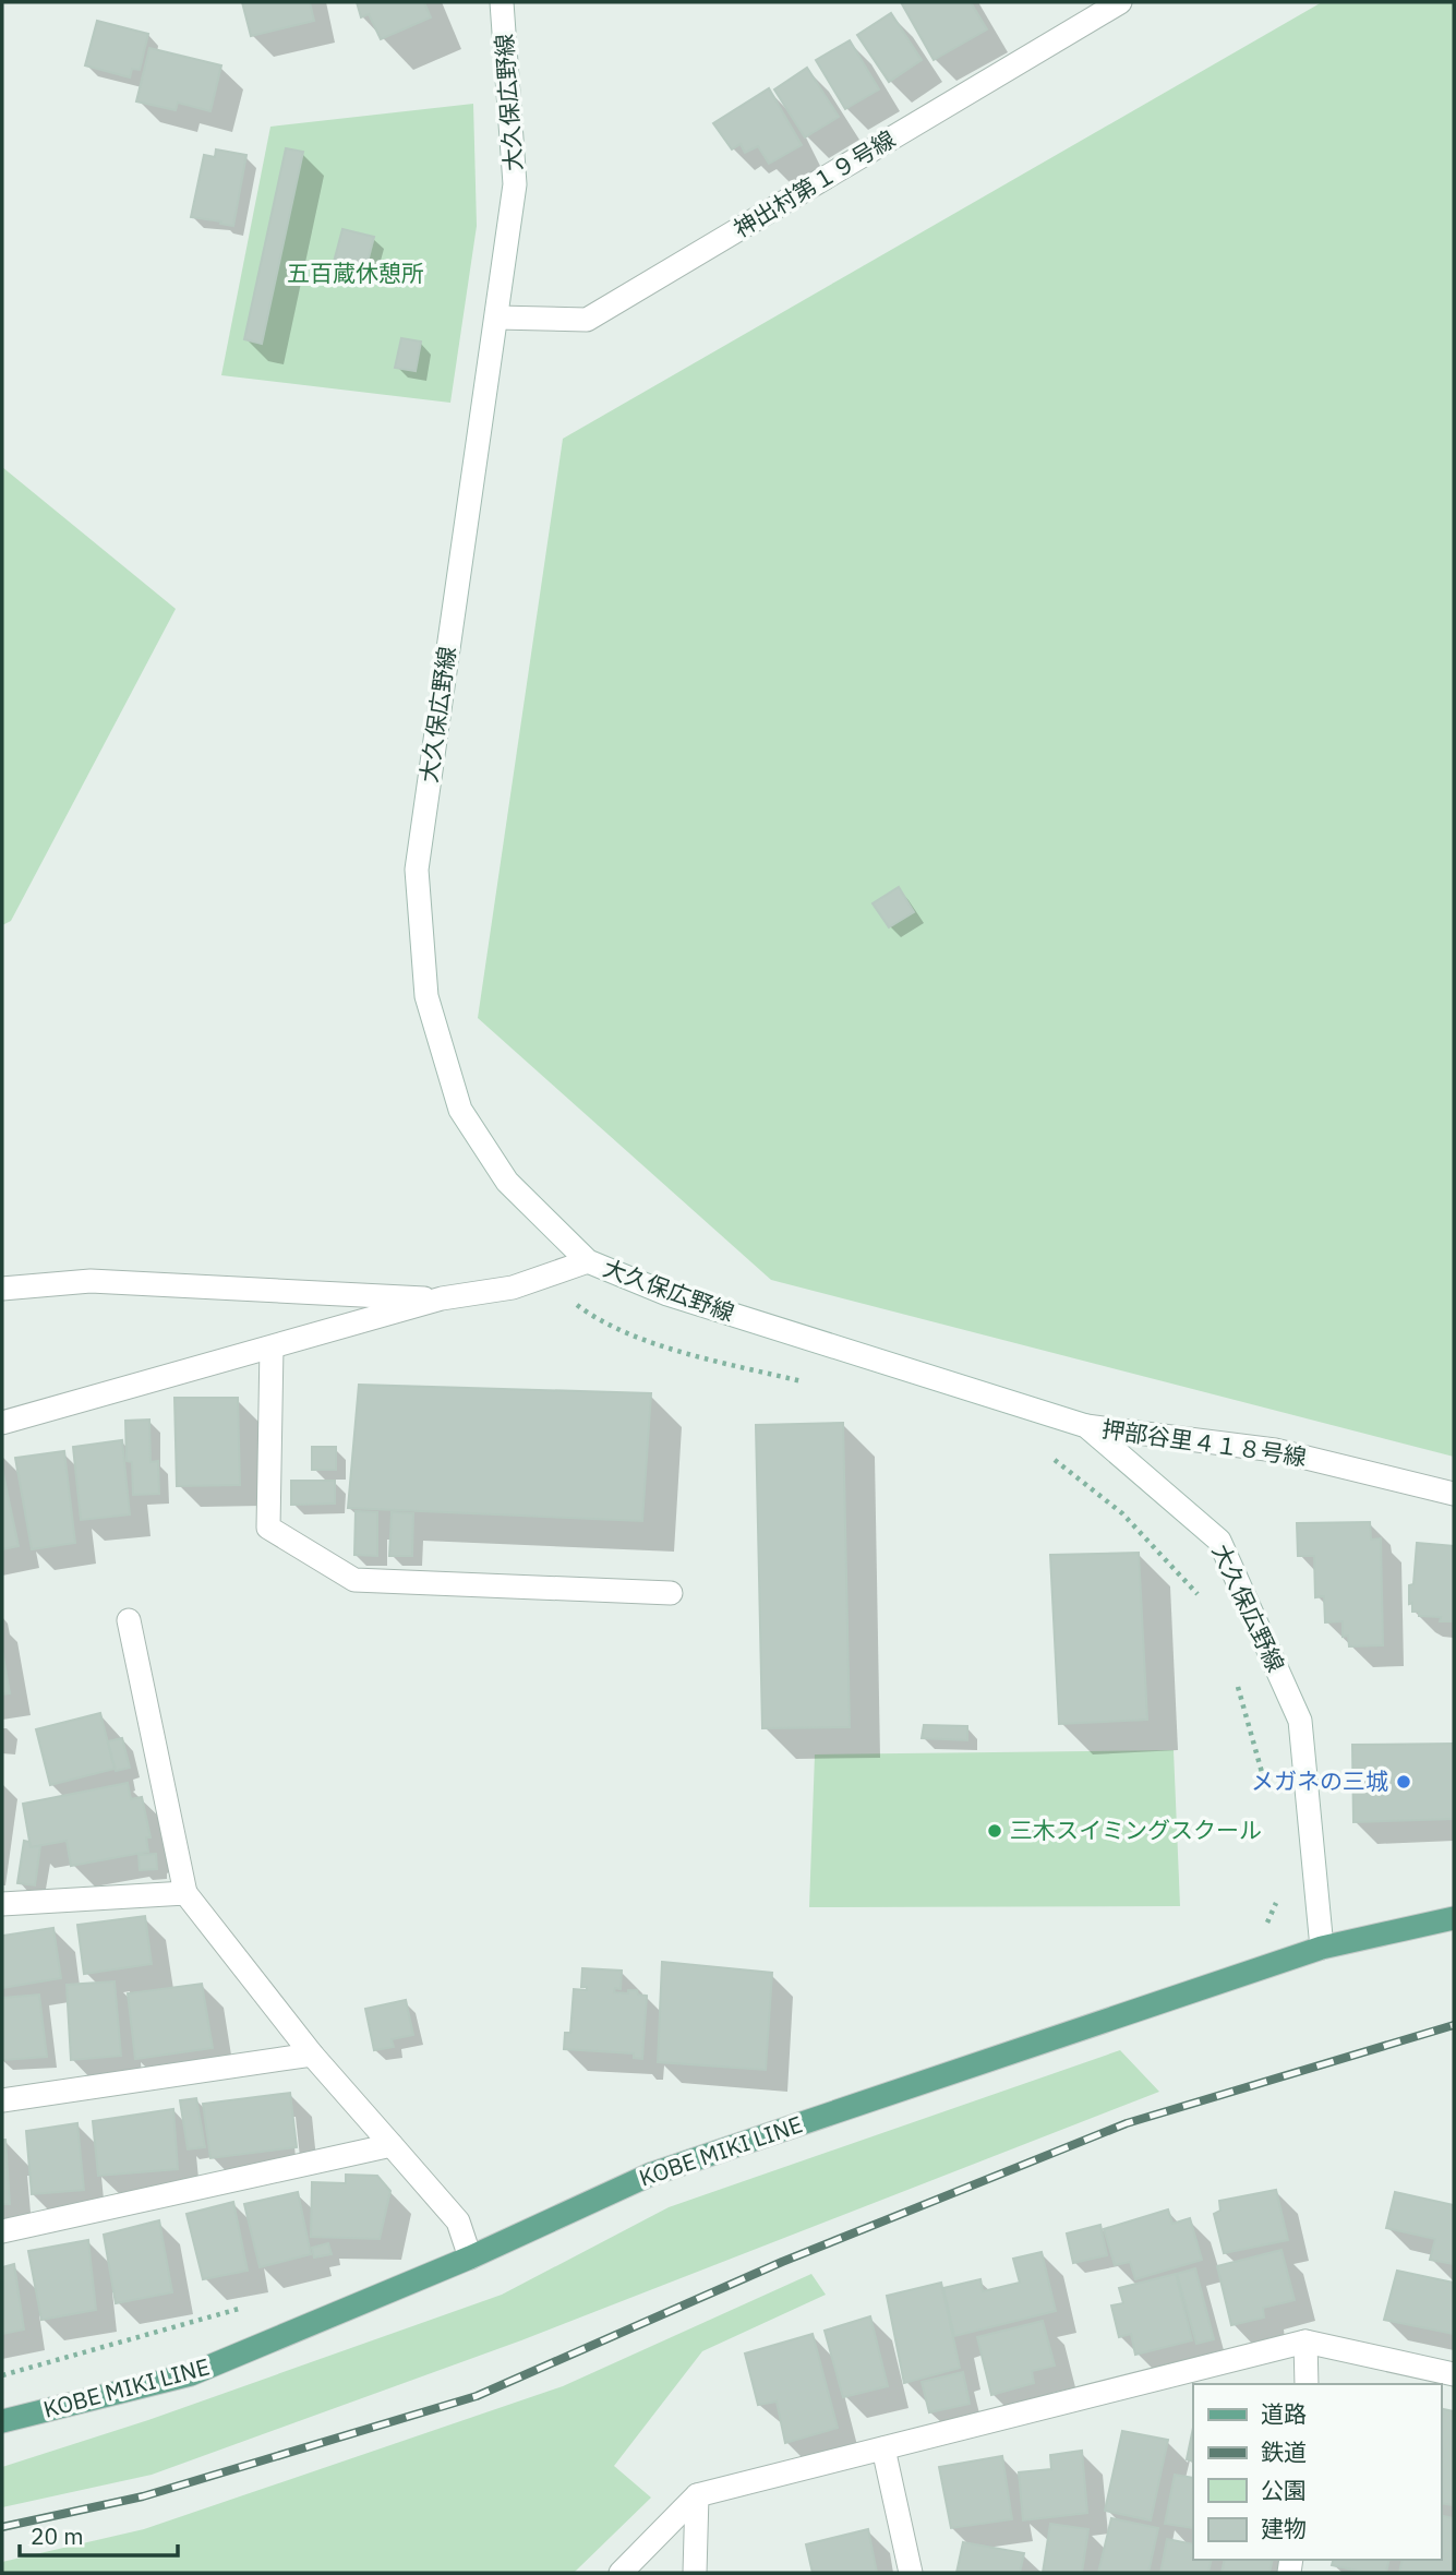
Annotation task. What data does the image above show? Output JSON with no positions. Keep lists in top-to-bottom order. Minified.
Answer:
{"streets":{"main road":["KOBE MIKI LINE"],"street":["大久保広野線","神出村第１９号線","押部谷里４１８号線"]},"crossings":[["大久保広野線","神出村第１９号線"],["大久保広野線","押部谷里４１８号線"],["大久保広野線","KOBE MIKI LINE"]],"parks":["五百蔵休憩所"],"places":["メガネの三城","三木スイミングスクール"],"legend":["道路","鉄道","公園","建物"],"scale_bar":"20 m"}
